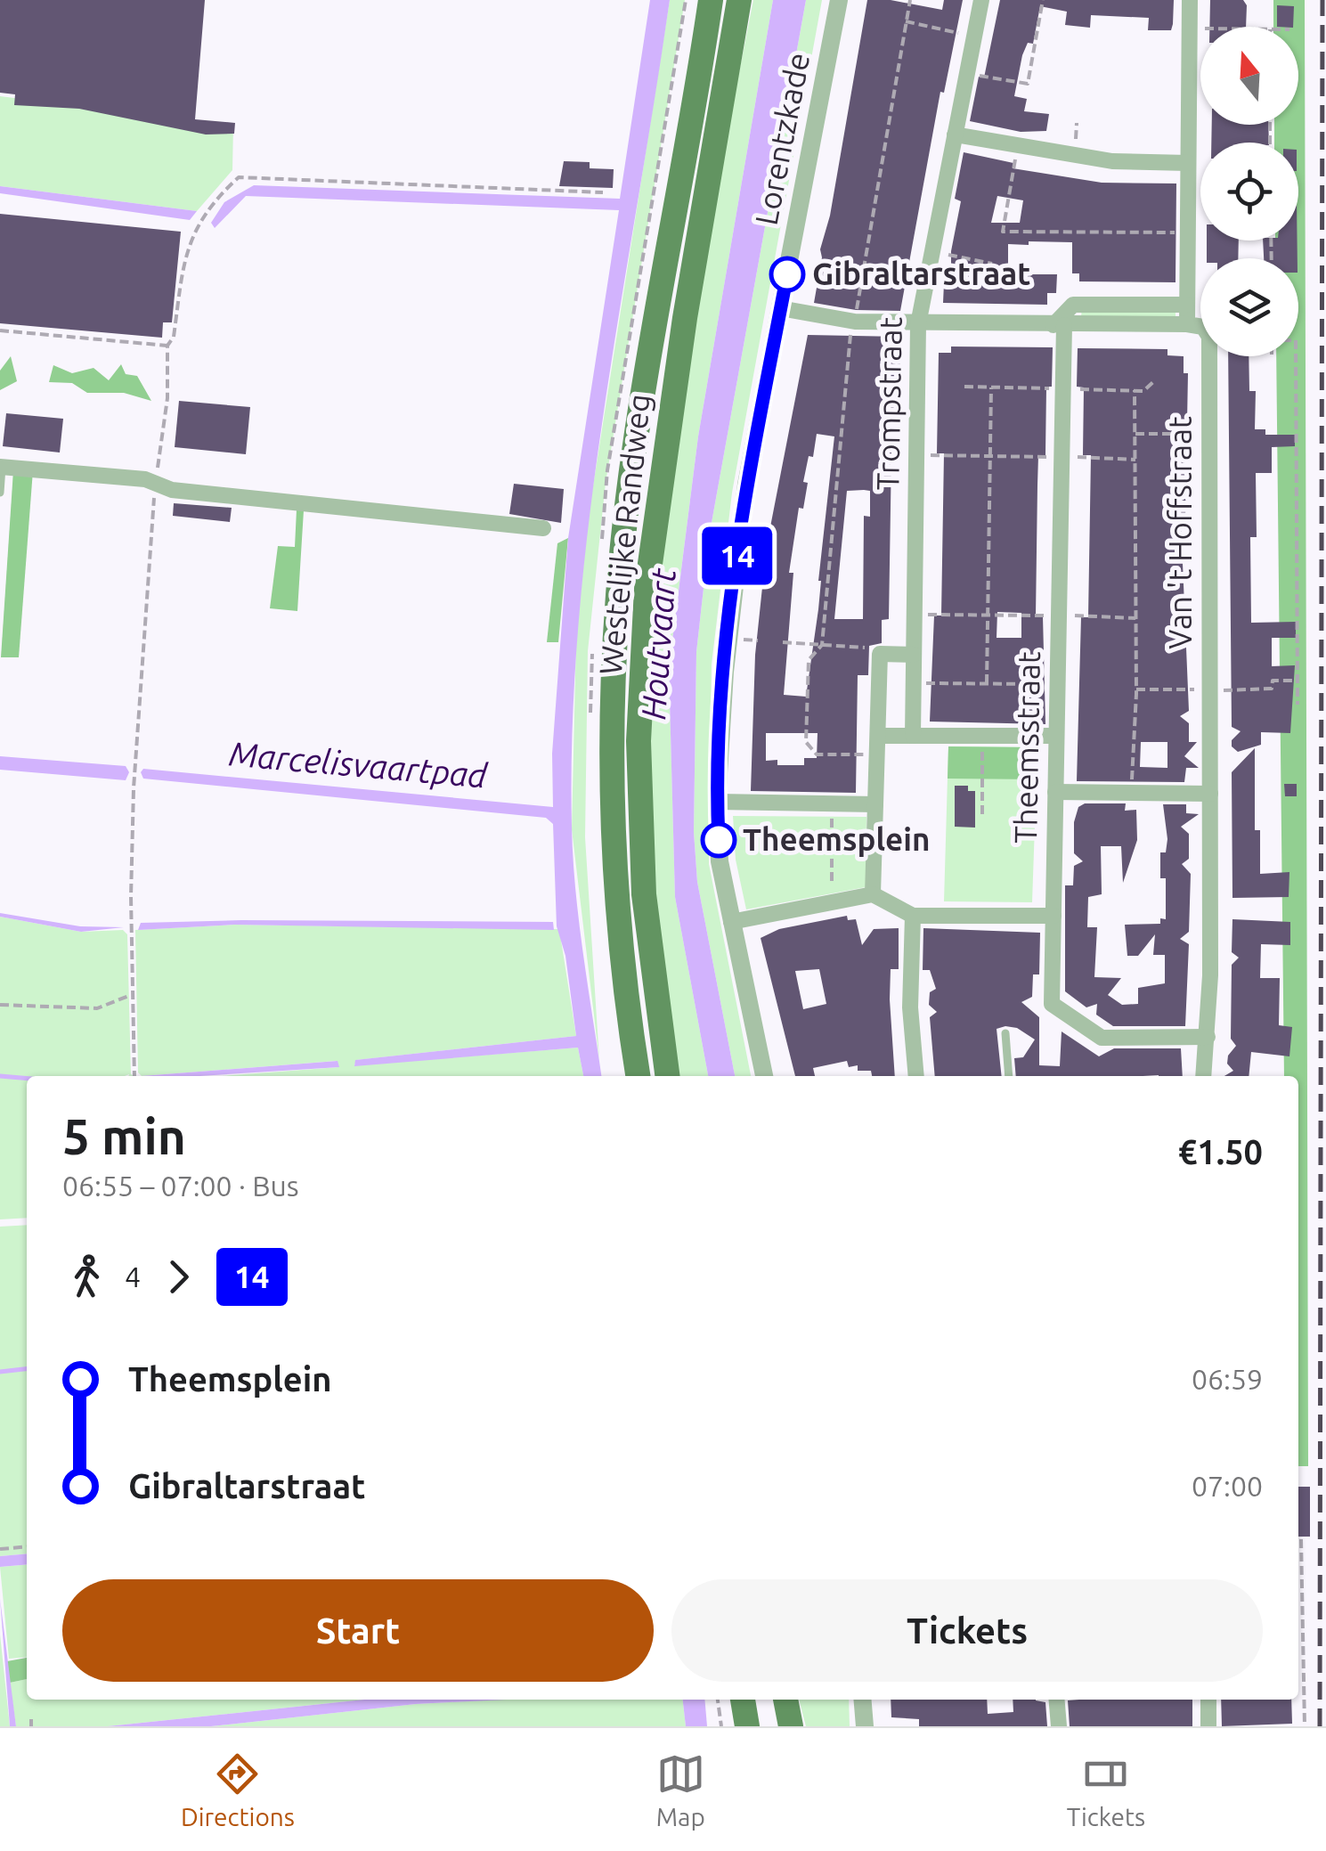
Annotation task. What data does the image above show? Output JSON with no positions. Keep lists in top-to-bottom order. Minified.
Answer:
{"streets":{"main road":["Westelijke Randweg"],"street":["Lorentzkade","Trompstraat","Van 't Hoffstraat","Theemsstraat"]},"crossings":[["Van 't Hoffstraat","Theemsstraat"]],"water":["Houtvaart","Marcelisvaartpad"],"places":["Gibraltarstraat","Theemsplein"],"lines":["bus line 14"],"north":"top","page":{"on_map":"14","heading":["5 min","06:55 – 07:00 · Bus","€1.50"],"legs":["4","14"],"list":[{"name":"Theemsplein","value":"06:59"},{"name":"Gibraltarstraat","value":"07:00"}],"buttons":["Start","Tickets"],"tabs":["Directions","Map","Tickets"]}}
